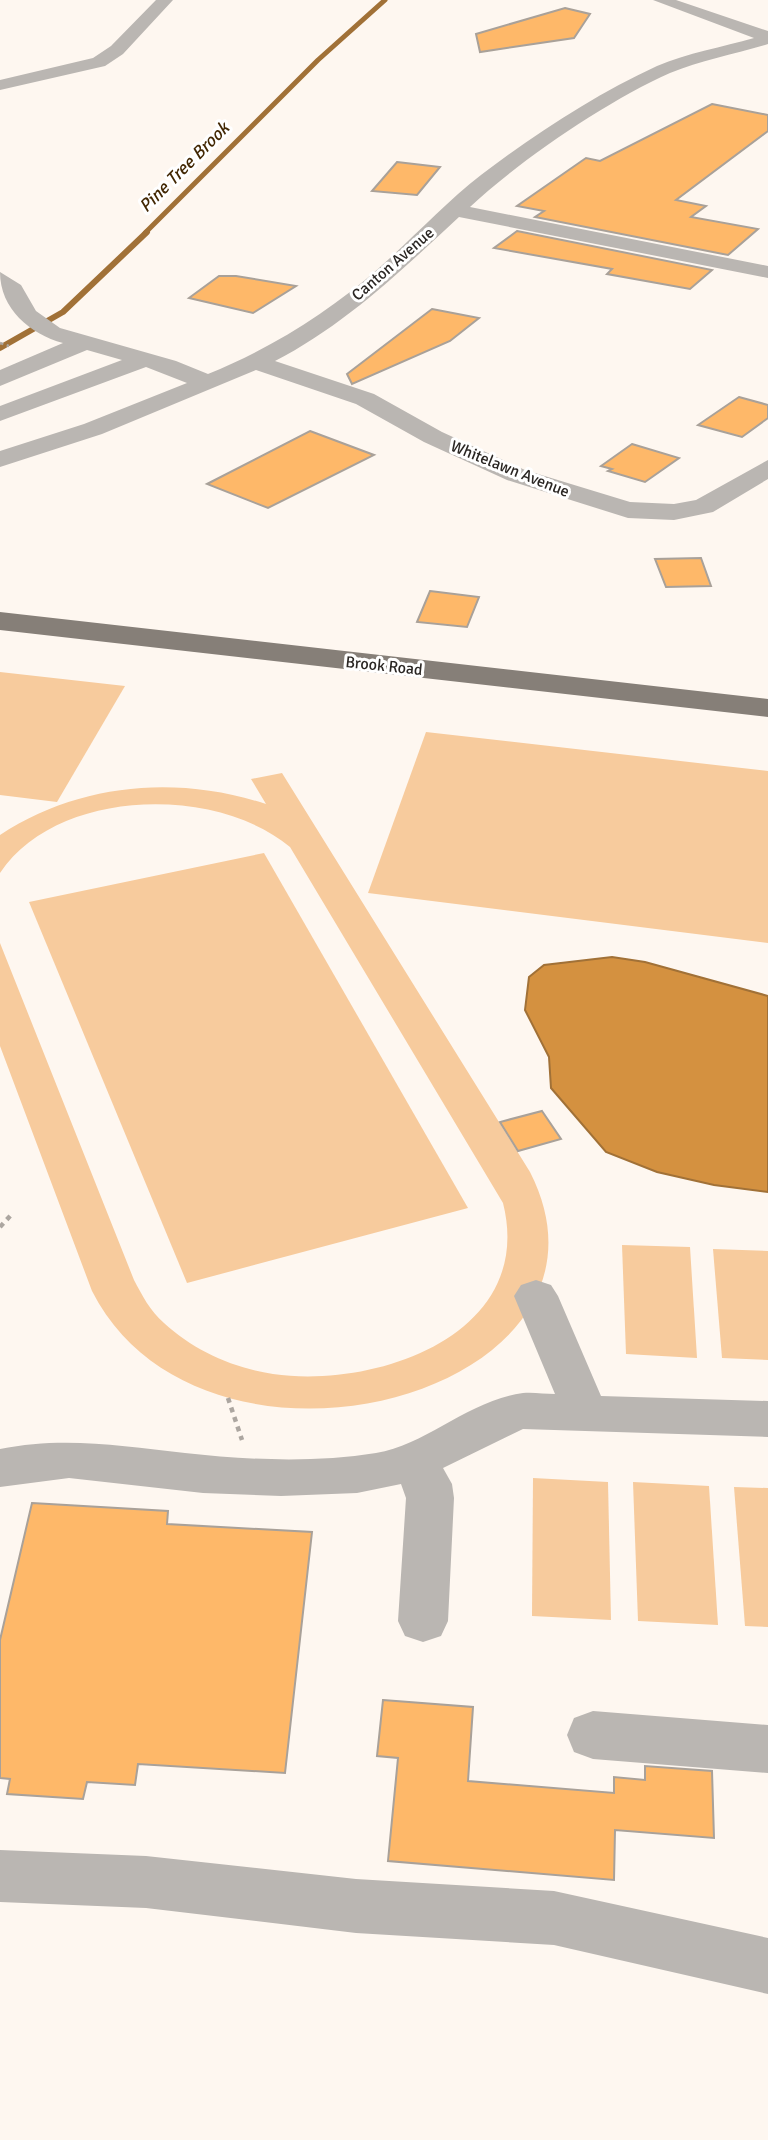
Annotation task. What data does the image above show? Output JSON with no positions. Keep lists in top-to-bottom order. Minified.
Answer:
{"streets":{"main road":["Brook Road"],"street":["Canton Avenue","Whitelawn Avenue"]},"crossings":[["Canton Avenue","Whitelawn Avenue"]],"water":["Pine Tree Brook"]}
